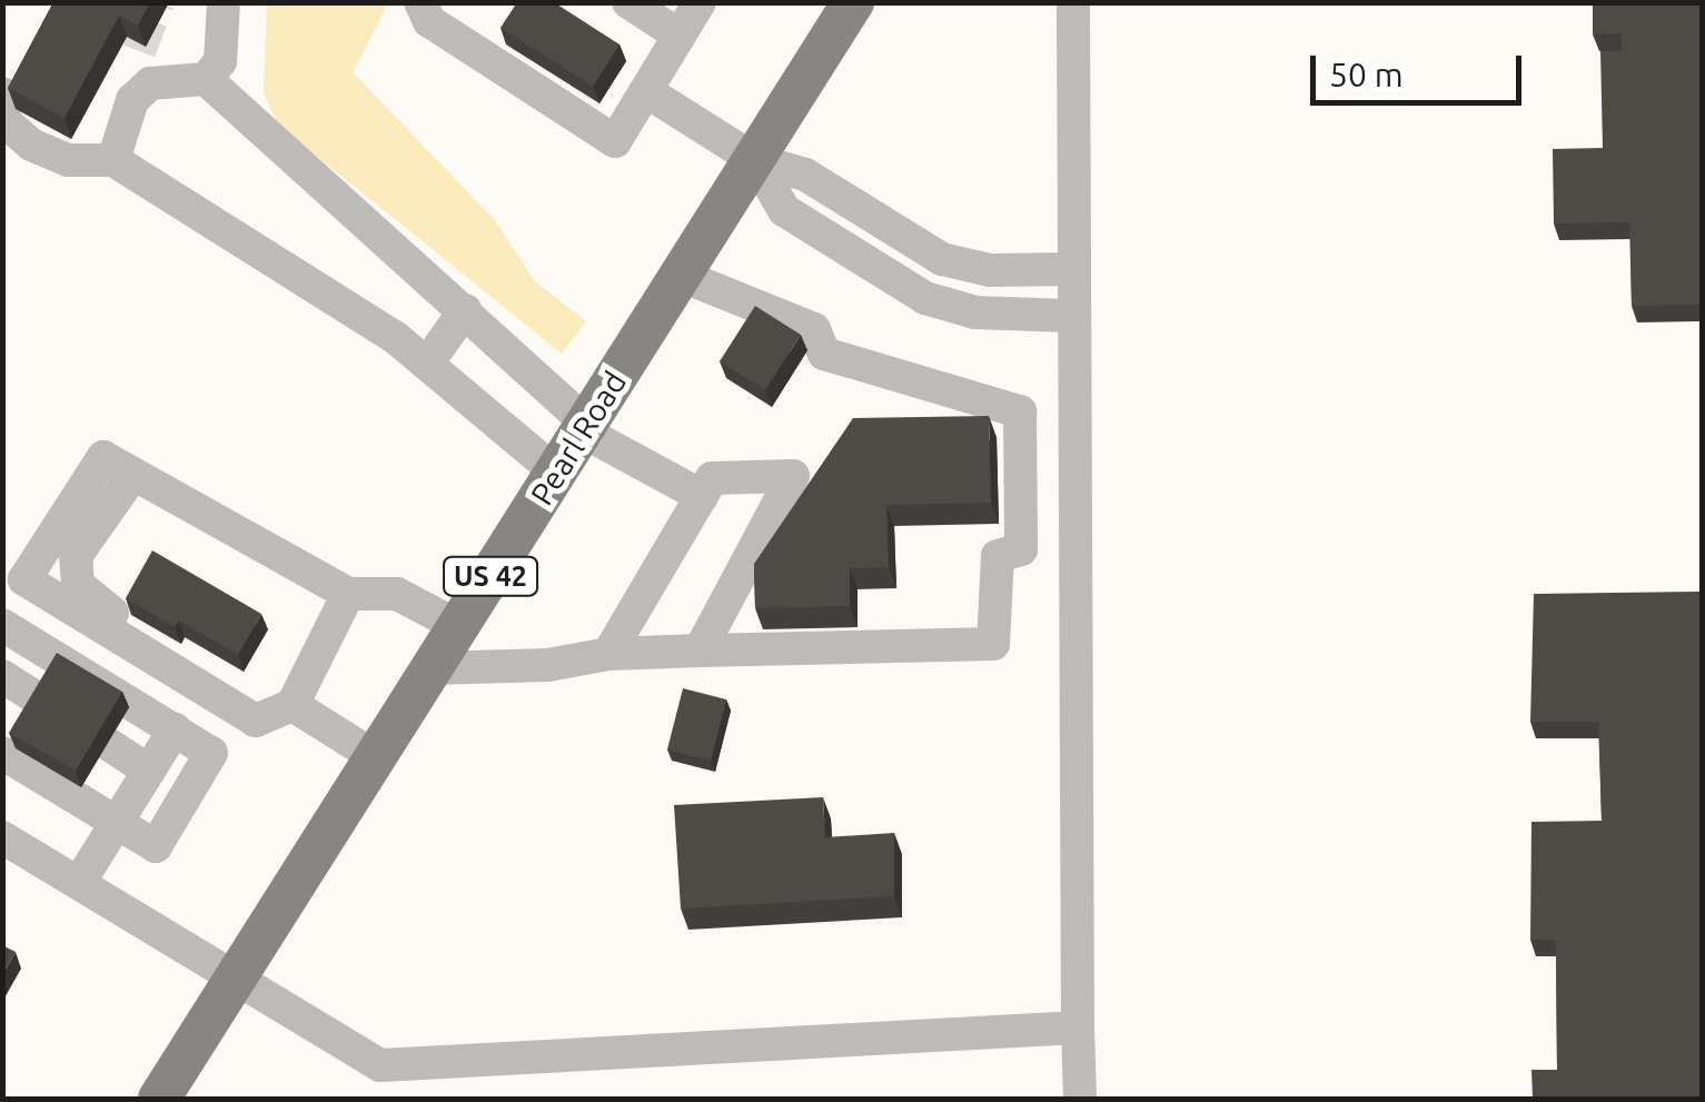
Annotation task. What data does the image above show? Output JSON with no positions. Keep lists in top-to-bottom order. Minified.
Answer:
{"streets":{"main road":["Pearl Road","US 42"]},"scale_bar":"50 m"}
